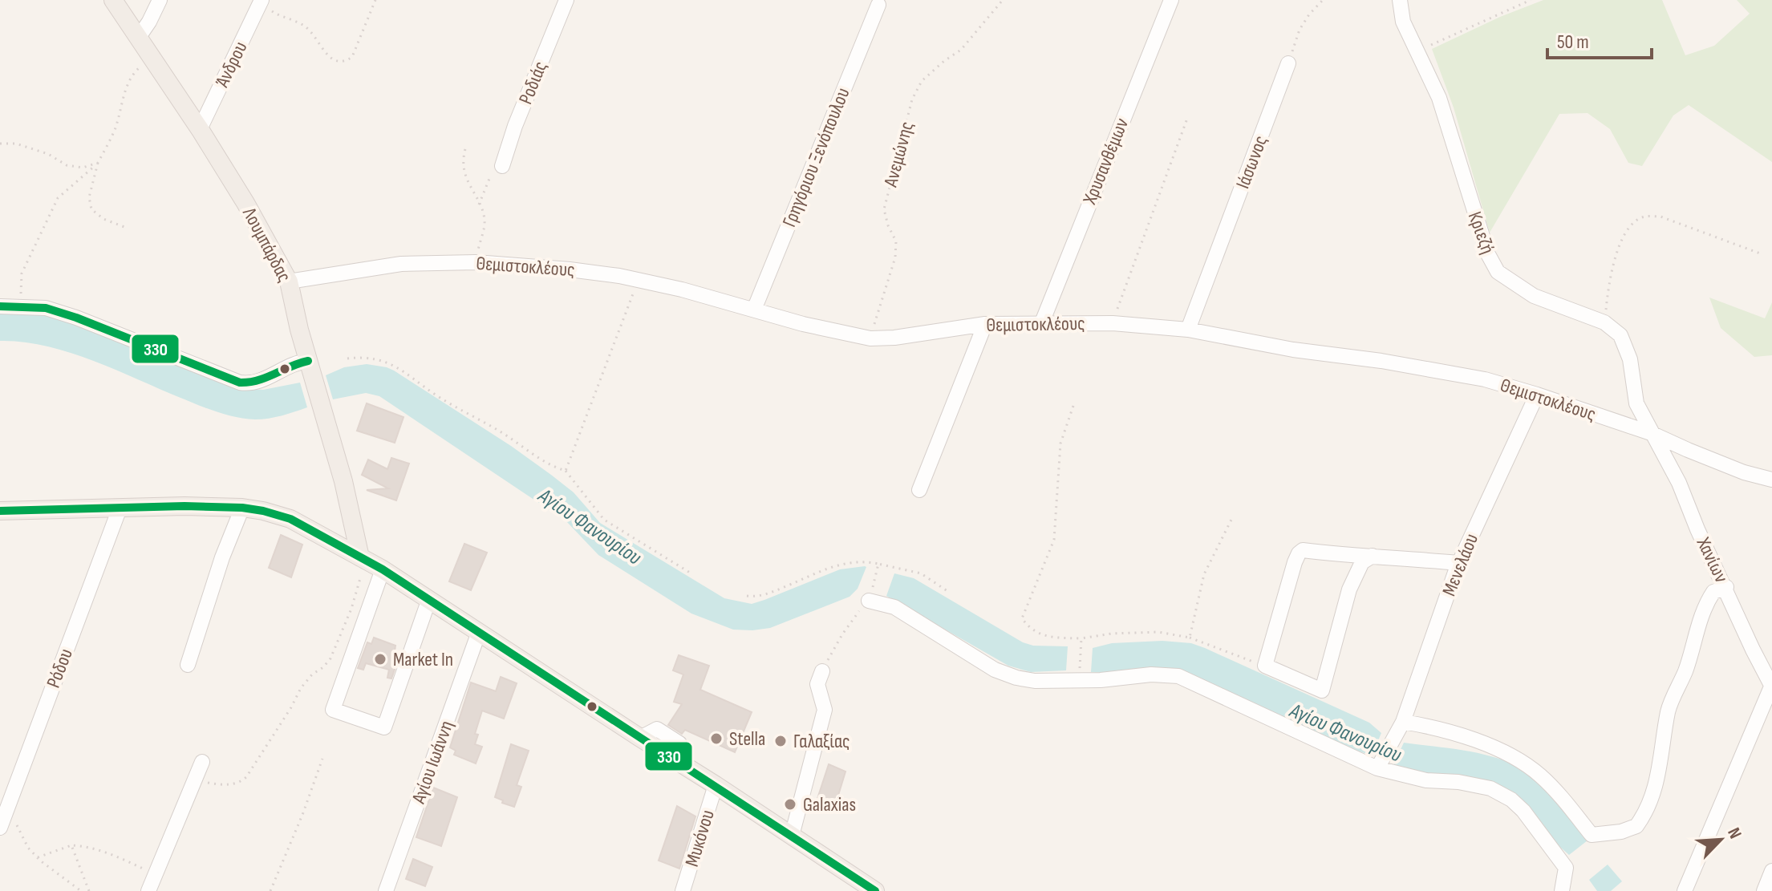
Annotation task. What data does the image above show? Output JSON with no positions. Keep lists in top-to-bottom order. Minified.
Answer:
{"streets":{"main road":["Λουμπάρδας"],"street":["Άνδρου","Ροδιάς","Γρηγόριου Ξενόπουλου","Χρυσανθέμων","Ιάσωνος","Κριεζή","Θεμιστοκλέους","Χανίων","Μενελάου","Ρόδου","Αγίου Ιωάννη","Μυκόνου"],"path":["Ανεμώνης"]},"crossings":[["Άνδρου","Λουμπάρδας"],["Ανεμώνης","Θεμιστοκλέους"],["Γρηγόριου Ξενόπουλου","Θεμιστοκλέους"],["Χρυσανθέμων","Θεμιστοκλέους"],["Ιάσωνος","Θεμιστοκλέους"],["Κριεζή","Θεμιστοκλέους"],["Κριεζή","Χανίων"],["Λουμπάρδας","Θεμιστοκλέους"],["Θεμιστοκλέους","Χανίων"],["Θεμιστοκλέους","Μενελάου"]],"water":["Αγίου Φανουρίου"],"places":["Market In","Stella","Γαλαξίας","Galaxias"],"lines":["transit line 330"],"scale_bar":"50 m","north":"top right"}
